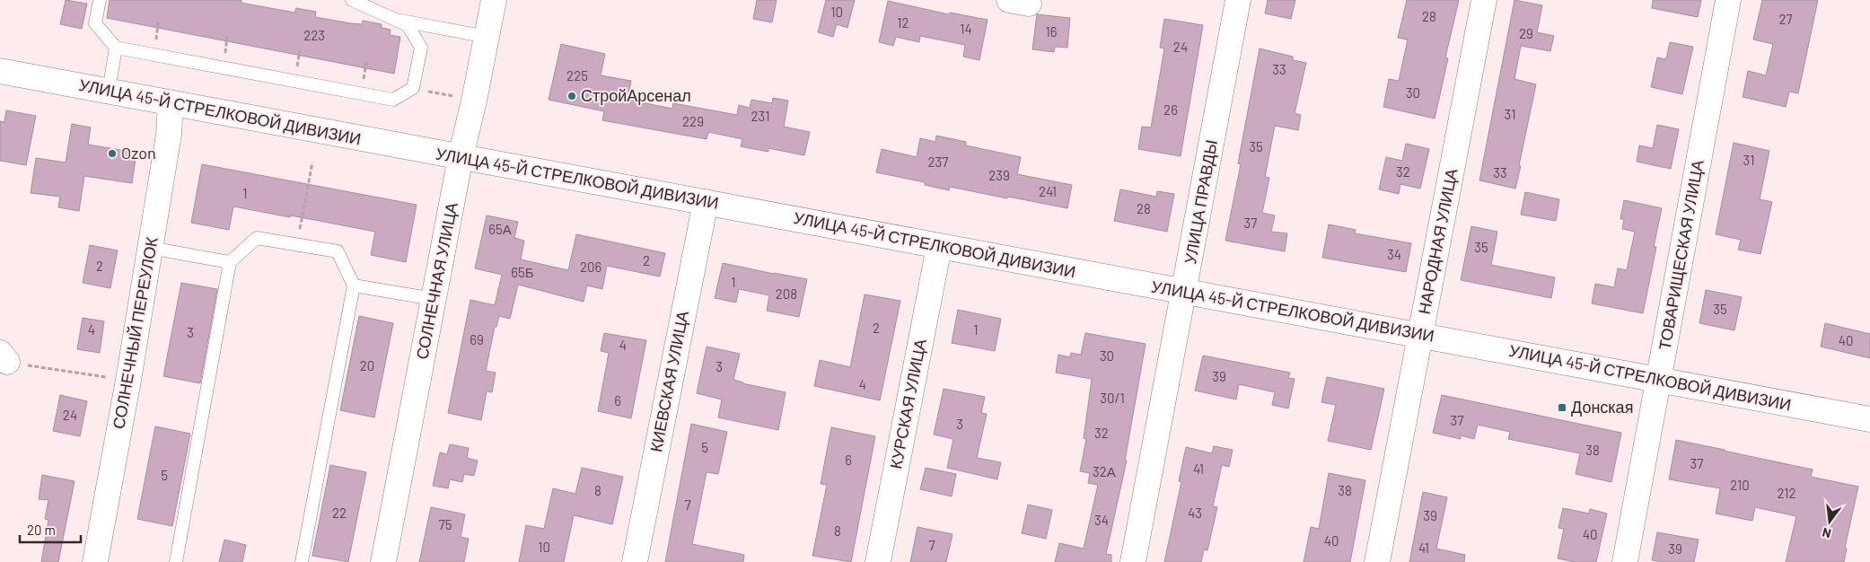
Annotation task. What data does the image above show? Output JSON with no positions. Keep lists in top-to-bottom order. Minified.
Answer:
{"streets":{"street":["УЛИЦА 45-Й СТРЕЛКОВОЙ ДИВИЗИИ","УЛИЦА ПРАВДЫ","НАРОДНАЯ УЛИЦА","ТОВАРИЩЕСКАЯ УЛИЦА","СОЛНЕЧНАЯ УЛИЦА","СОЛНЕЧНЫЙ ПЕРЕУЛОК","КИЕВСКАЯ УЛИЦА","КУРСКАЯ УЛИЦА"]},"crossings":[["УЛИЦА 45-Й СТРЕЛКОВОЙ ДИВИЗИИ","УЛИЦА ПРАВДЫ"],["УЛИЦА 45-Й СТРЕЛКОВОЙ ДИВИЗИИ","НАРОДНАЯ УЛИЦА"],["УЛИЦА 45-Й СТРЕЛКОВОЙ ДИВИЗИИ","ТОВАРИЩЕСКАЯ УЛИЦА"],["УЛИЦА 45-Й СТРЕЛКОВОЙ ДИВИЗИИ","СОЛНЕЧНАЯ УЛИЦА"],["УЛИЦА 45-Й СТРЕЛКОВОЙ ДИВИЗИИ","СОЛНЕЧНЫЙ ПЕРЕУЛОК"],["УЛИЦА 45-Й СТРЕЛКОВОЙ ДИВИЗИИ","КИЕВСКАЯ УЛИЦА"],["УЛИЦА 45-Й СТРЕЛКОВОЙ ДИВИЗИИ","КУРСКАЯ УЛИЦА"]],"places":{"other":["СтройАрсенал","Ozon"],"transit":["Донская"]},"house_numbers":["10","28","27","12","14","16","29","223","24","33","225","30","26","31","231","229","35","31","237","32","33","239","241","1","28","37","65А","35","34","2","2","206","65Б","1","208","35","2","4","1","3","69","40","4","30","20","3","39","4","30/1","6","24","37","3","32","5","38","6","37","41","32А","5","210","8","38","212","7","22","43","39","34","75","8","40","40","7","10","41","39"],"scale_bar":"20 m","north":"bottom"}
